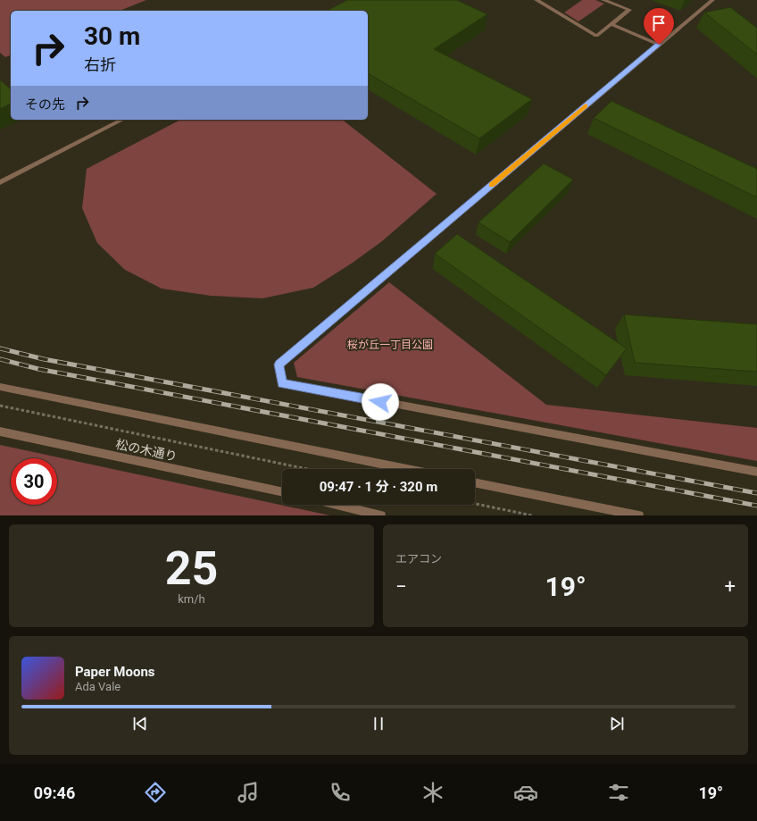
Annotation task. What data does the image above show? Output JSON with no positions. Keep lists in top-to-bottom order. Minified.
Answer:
{"streets":{"street":["松の木通り"]},"parks":["桜が丘一丁目公園"],"page":{"turn":["30 m","右折"],"then":"その先","limit":"30","trip":"09:47 · 1 分 · 320 m","tile":[["25","km/h"],"エアコン"],"heat":["−","19°","+"],"song":["Paper Moons","Ada Vale"],"tabs":["09:46","19°"]}}
